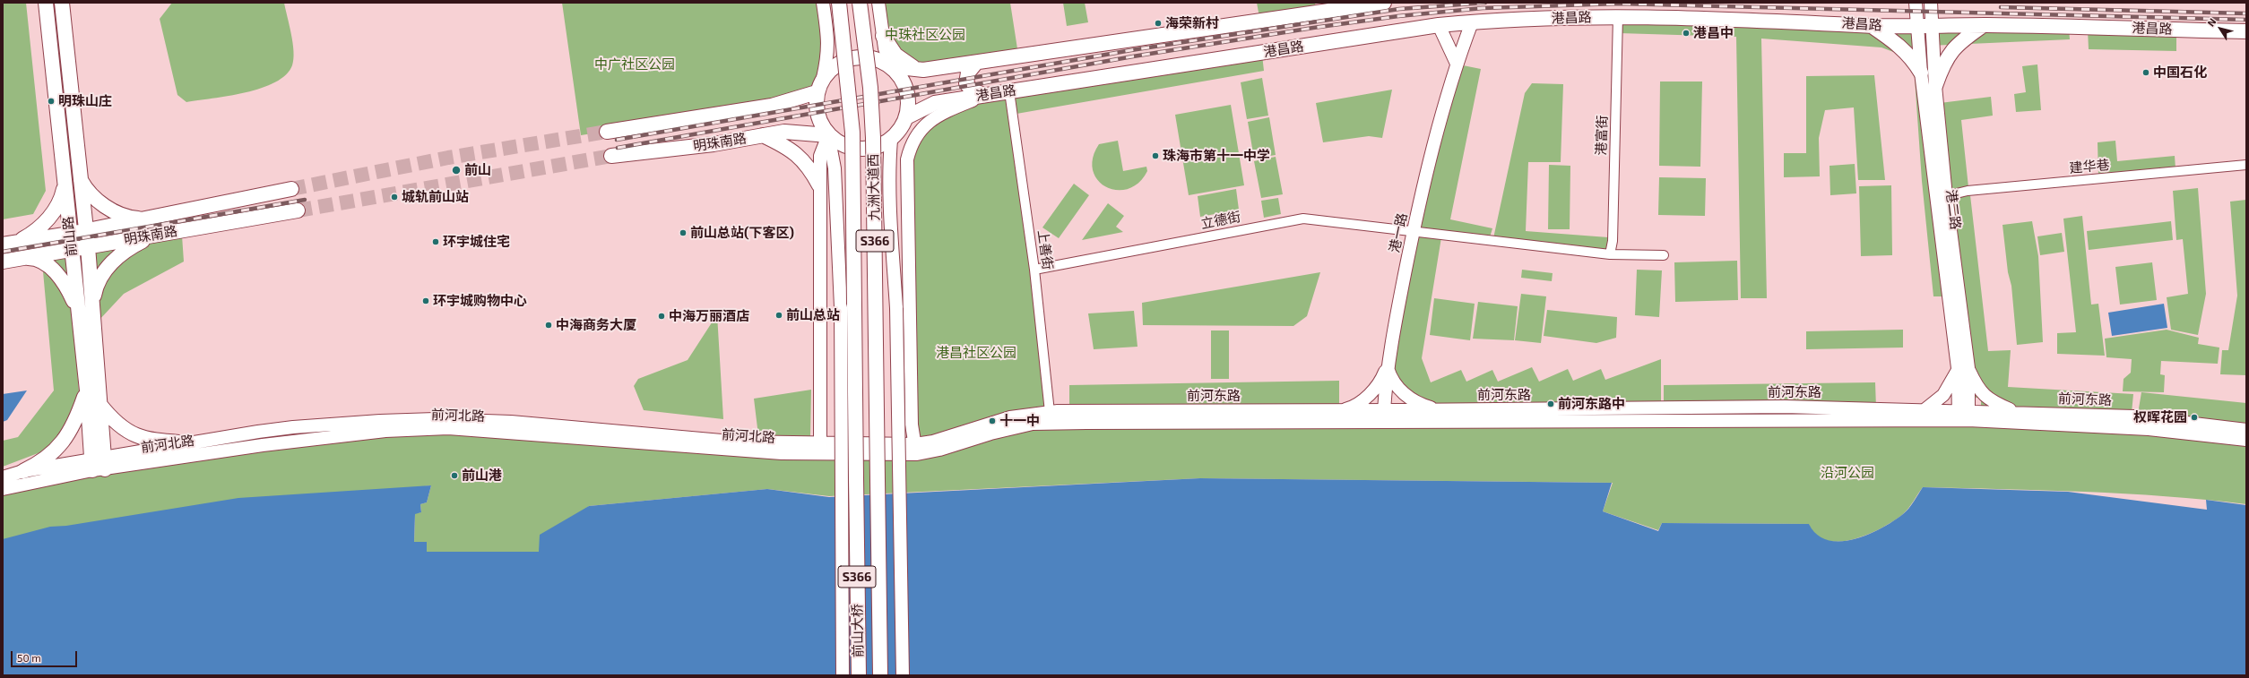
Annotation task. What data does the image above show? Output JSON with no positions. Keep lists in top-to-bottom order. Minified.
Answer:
{"streets":{"main road":["港昌路","明珠南路","九洲大道西","港二路","港一路","前山路","S366","前河东路","前河北路","前山大桥"],"street":["港富街","建华巷","立德街","上善街"]},"crossings":[["港昌路","港富街"],["港昌路","明珠南路"],["港昌路","港二路"],["港昌路","港一路"],["港昌路","上善街"],["明珠南路","前山路"],["建华巷","港二路"],["九洲大道西","前山大桥"],["港二路","前河东路"],["立德街","港一路"],["立德街","上善街"],["港一路","前河东路"],["前山路","前河北路"],["上善街","前河东路"],["前河东路","前河北路"]],"parks":["中珠社区公园","中广社区公园","港昌社区公园","沿河公园"],"places":["海荣新村","港昌中","中国石化","明珠山庄","珠海市第十一中学","前山","城轨前山站","前山总站(下客区)","环宇城住宅","环宇城购物中心","前山总站","中海万丽酒店","中海商务大厦","前河东路中","权晖花园","十一中","前山港"],"scale_bar":"50 m","north":"top left"}
